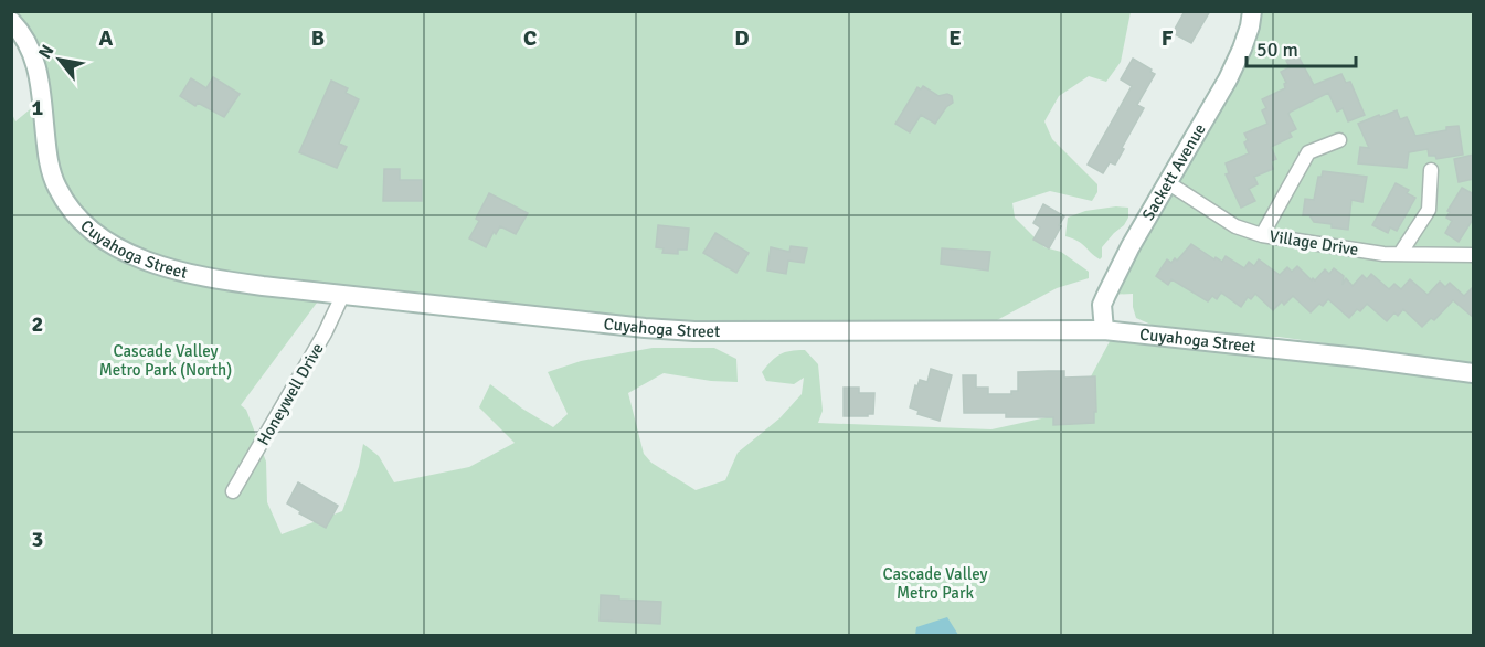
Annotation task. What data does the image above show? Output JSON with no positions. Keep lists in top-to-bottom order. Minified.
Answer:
{"streets":{"street":["Sackett Avenue","Village Drive","Cuyahoga Street","Honeywell Drive"]},"crossings":[["Sackett Avenue","Village Drive"],["Sackett Avenue","Cuyahoga Street"],["Cuyahoga Street","Honeywell Drive"]],"parks":["Cascade Valley Metro Park (North)","Cascade Valley Metro Park"],"scale_bar":"50 m","north":"top left","grid":{"columns":["A","B","C","D","E","F"],"rows":["1","2","3"]}}
